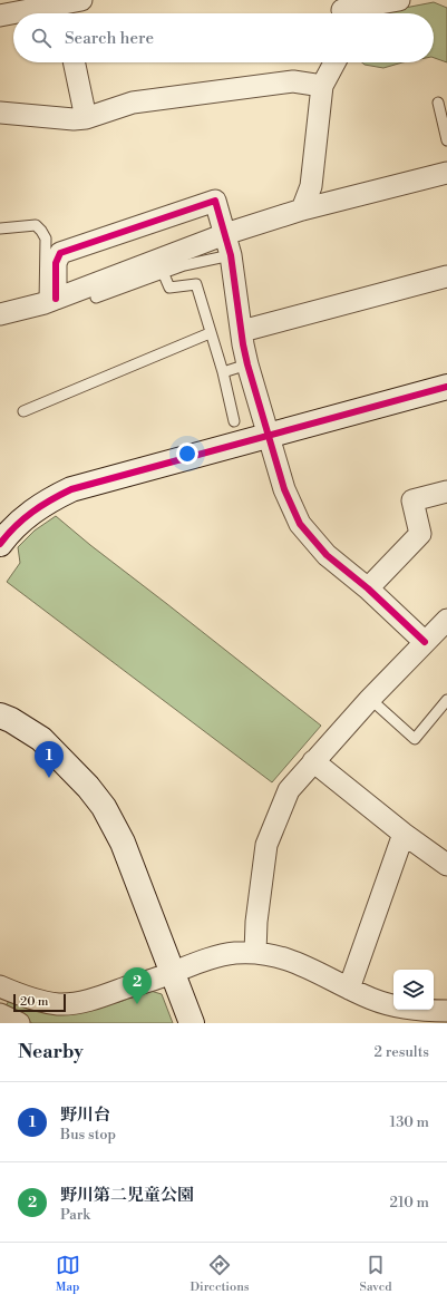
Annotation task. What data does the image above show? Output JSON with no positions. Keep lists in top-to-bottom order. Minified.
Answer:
{"scale_bar":"20 m","page":{"search":"Search here","pins":["1","2"],"scale":"20 m","heading":["Nearby","2 results"],"list":[{"mark":"1","name":"野川台","note":"Bus stop","value":"130 m"},{"mark":"2","name":"野川第二児童公園","note":"Park","value":"210 m"}],"nav":["Map","Directions","Saved"]}}
